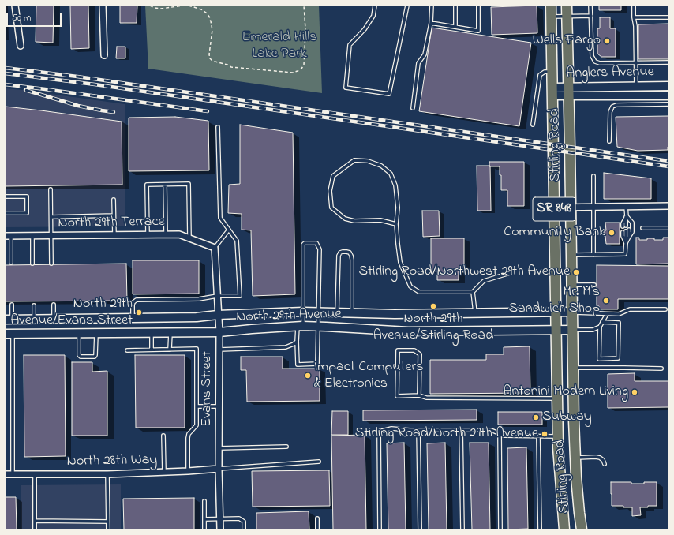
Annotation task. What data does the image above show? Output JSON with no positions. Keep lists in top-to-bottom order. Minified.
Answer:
{"streets":{"main road":["Stirling Road","SR 848"],"street":["Anglers Avenue","North 29th Terrace","North 29th Avenue","Evans Street","North 28th Way"]},"crossings":[["Anglers Avenue","Stirling Road"],["Stirling Road","North 29th Avenue"],["North 29th Terrace","Evans Street"],["North 29th Avenue","Evans Street"],["Evans Street","North 28th Way"]],"parks":["Emerald Hills Lake Park"],"places":["Wells Fargo","Community Bank","Stirling Road/Northwest 29th Avenue","Mr. M's Sandwich Shop","North 29th Avenue/Stirling Road","North 29th Avenue/Evans Street","Impact Computers & Electronics","Antonini Modern Living","Subway","Stirling Road/North 29th Avenue"],"scale_bar":"50 m"}
